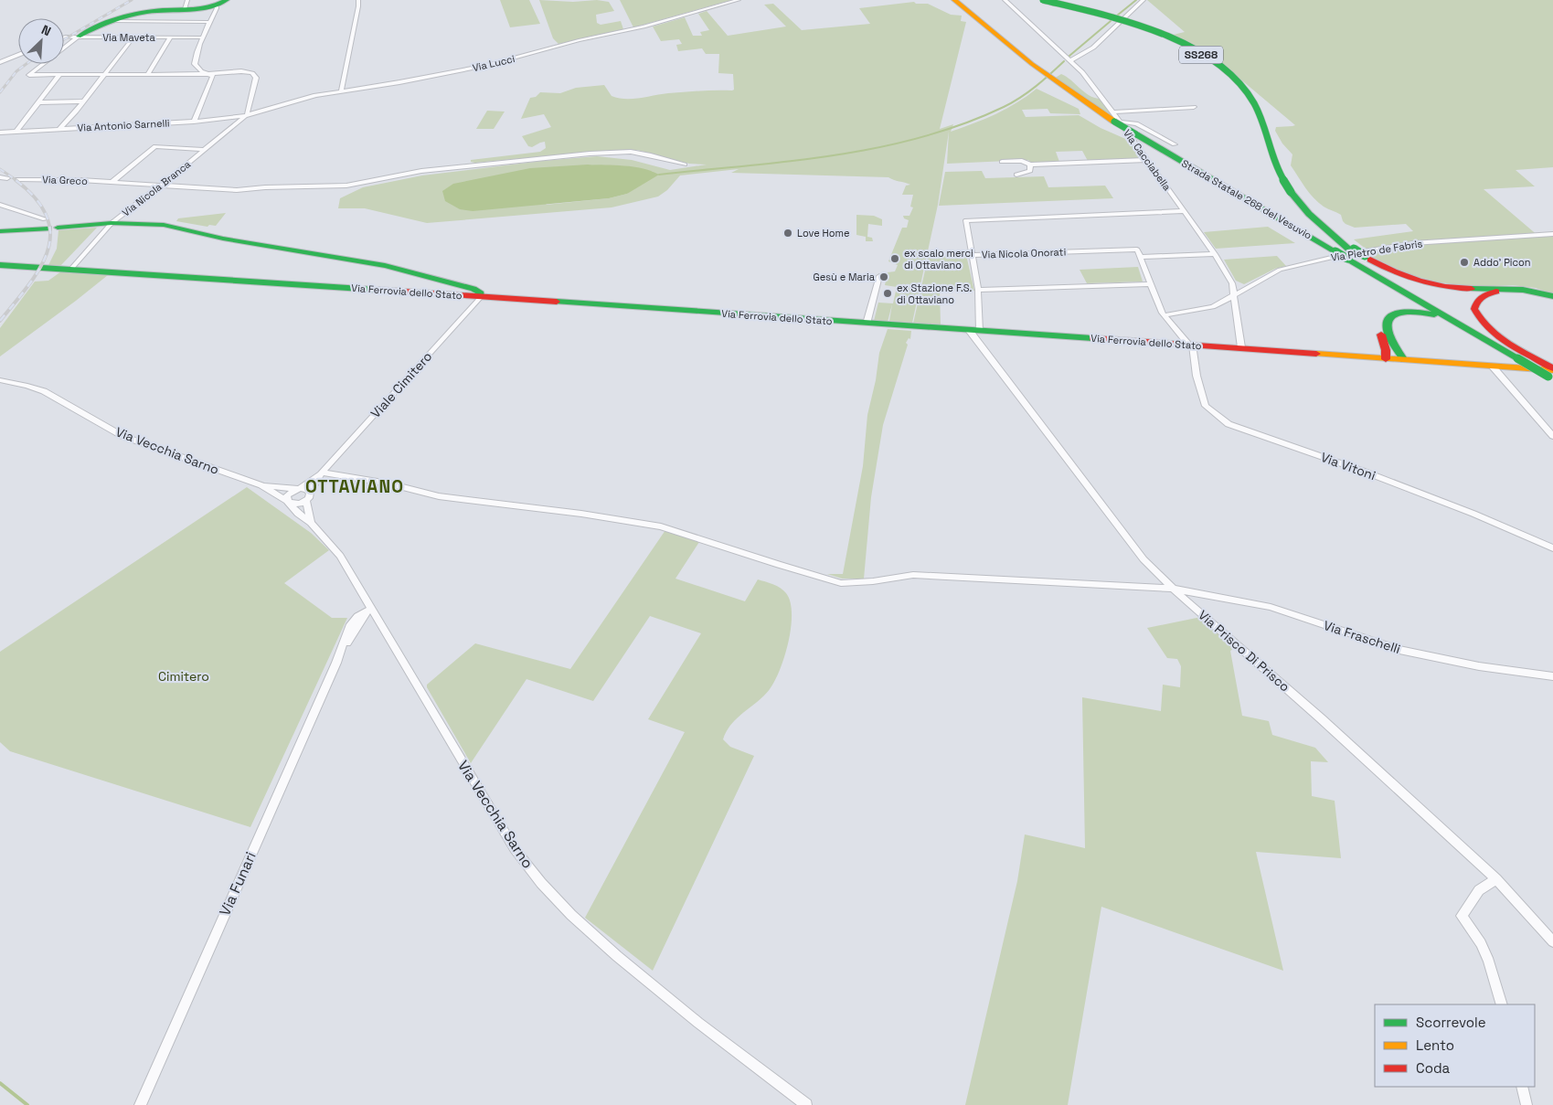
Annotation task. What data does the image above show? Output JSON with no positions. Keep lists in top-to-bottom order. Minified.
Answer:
{"streets":{"main road":["SS268","Strada Statale 268 del Vesuvio","Via Ferrovia dello Stato"],"street":["Via Maveta","Via Lucci","Via Antonio Sarnelli","Via Cacciabella","Via Greco","Via Nicola Branca","Via Pietro de Fabris","Via Nicola Onorati","Viale Cimitero","Via Vecchia Sarno","Via Vitoni","Via Fraschelli","Via Prisco Di Prisco","Via Funari"]},"crossings":[["Via Lucci","Via Antonio Sarnelli"],["Via Lucci","Via Nicola Branca"],["Via Antonio Sarnelli","Via Nicola Branca"],["Via Cacciabella","Strada Statale 268 del Vesuvio"],["Via Cacciabella","Via Pietro de Fabris"],["Via Cacciabella","Via Nicola Onorati"],["Via Cacciabella","Via Ferrovia dello Stato"],["Via Greco","Via Nicola Branca"],["Via Nicola Branca","Via Ferrovia dello Stato"],["Strada Statale 268 del Vesuvio","Via Ferrovia dello Stato"],["Via Ferrovia dello Stato","Viale Cimitero"],["Via Ferrovia dello Stato","Via Vitoni"],["Via Ferrovia dello Stato","Via Prisco Di Prisco"],["Viale Cimitero","Via Vecchia Sarno"],["Viale Cimitero","Via Fraschelli"],["Via Vecchia Sarno","Via Funari"],["Via Fraschelli","Via Prisco Di Prisco"]],"districts":["OTTAVIANO"],"parks":["Cimitero"],"places":["Love Home","ex scalo merci di Ottaviano","Addo' Picon","Gesù e Maria","ex Stazione F.S. di Ottaviano"],"legend":["Scorrevole","Lento","Coda"],"north":"top right"}
